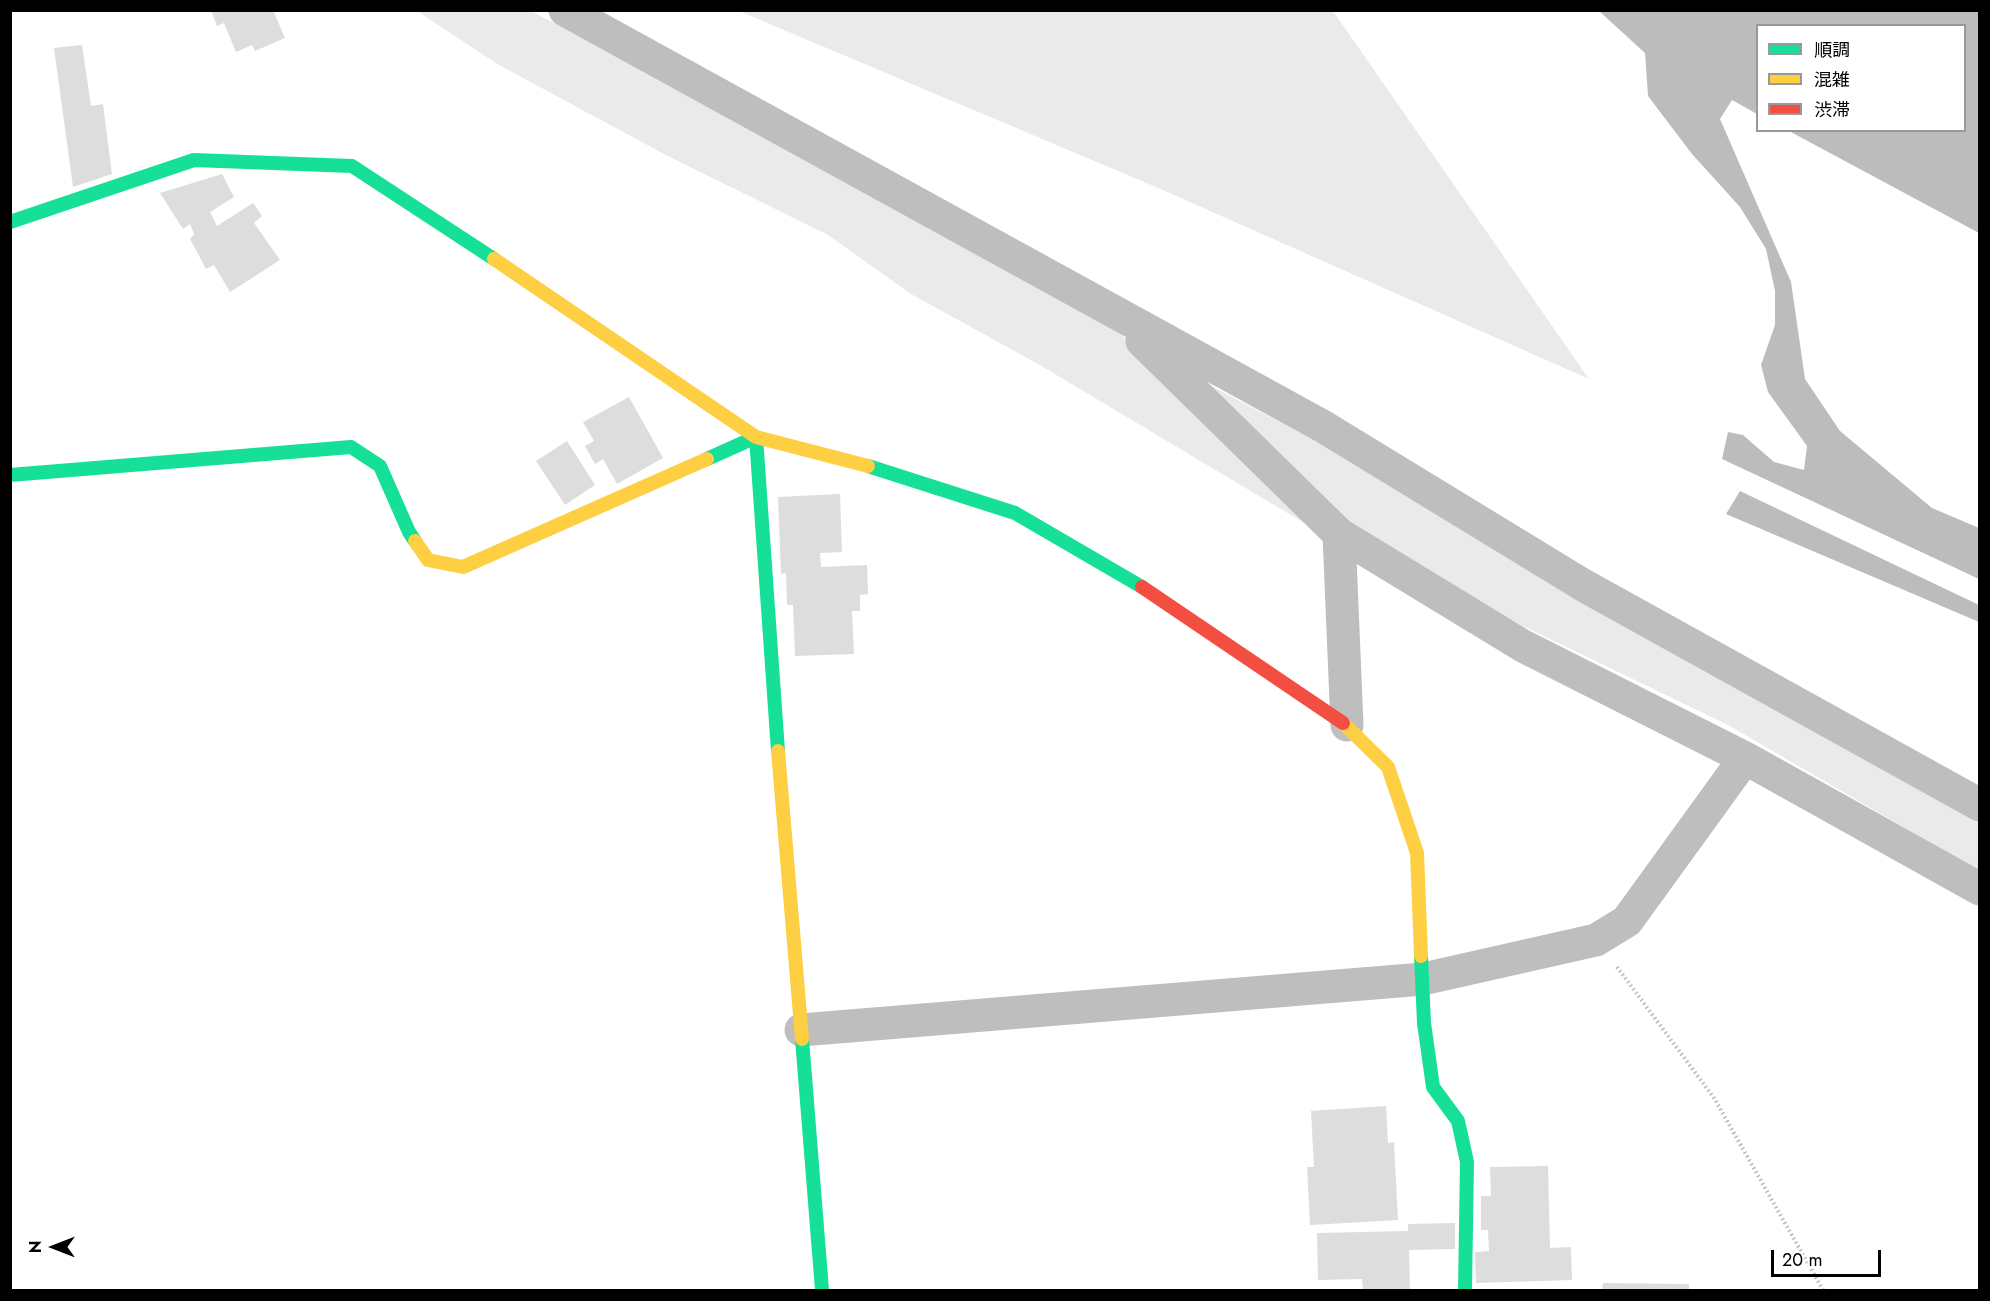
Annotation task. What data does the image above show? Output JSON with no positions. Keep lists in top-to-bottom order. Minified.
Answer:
{"legend":["順調","混雑","渋滞"],"scale_bar":"20 m","north":"left"}
